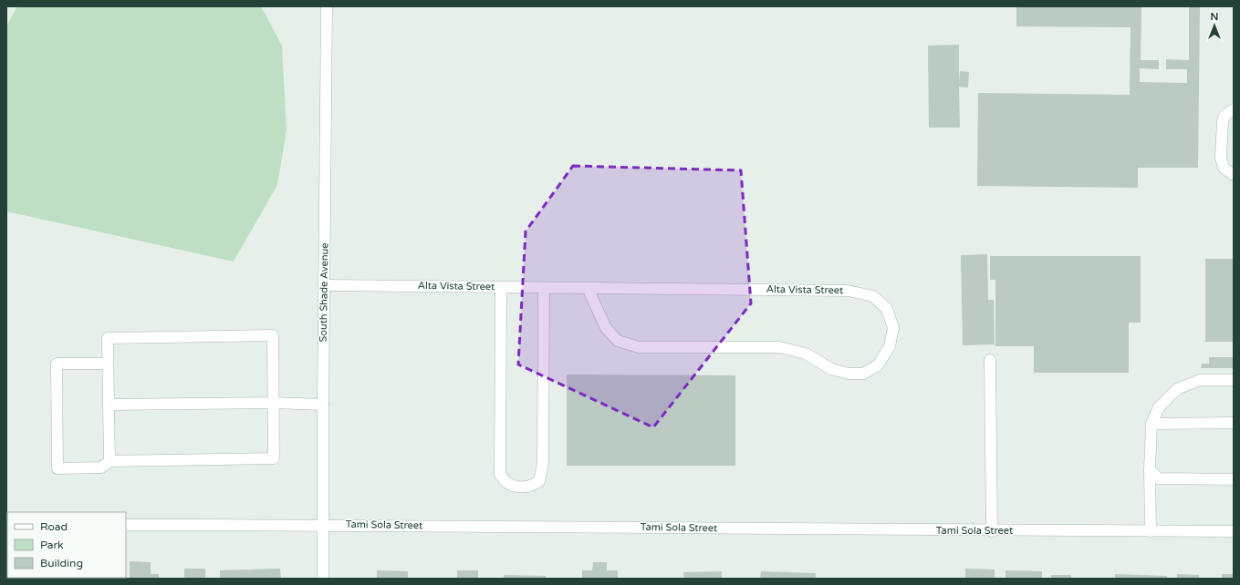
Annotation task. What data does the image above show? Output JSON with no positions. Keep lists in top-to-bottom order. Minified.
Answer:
{"streets":{"street":["Alta Vista Street","South Shade Avenue","Tami Sola Street"]},"crossings":[["Alta Vista Street","South Shade Avenue"],["South Shade Avenue","Tami Sola Street"]],"legend":["Road","Park","Building"],"north":"top"}
